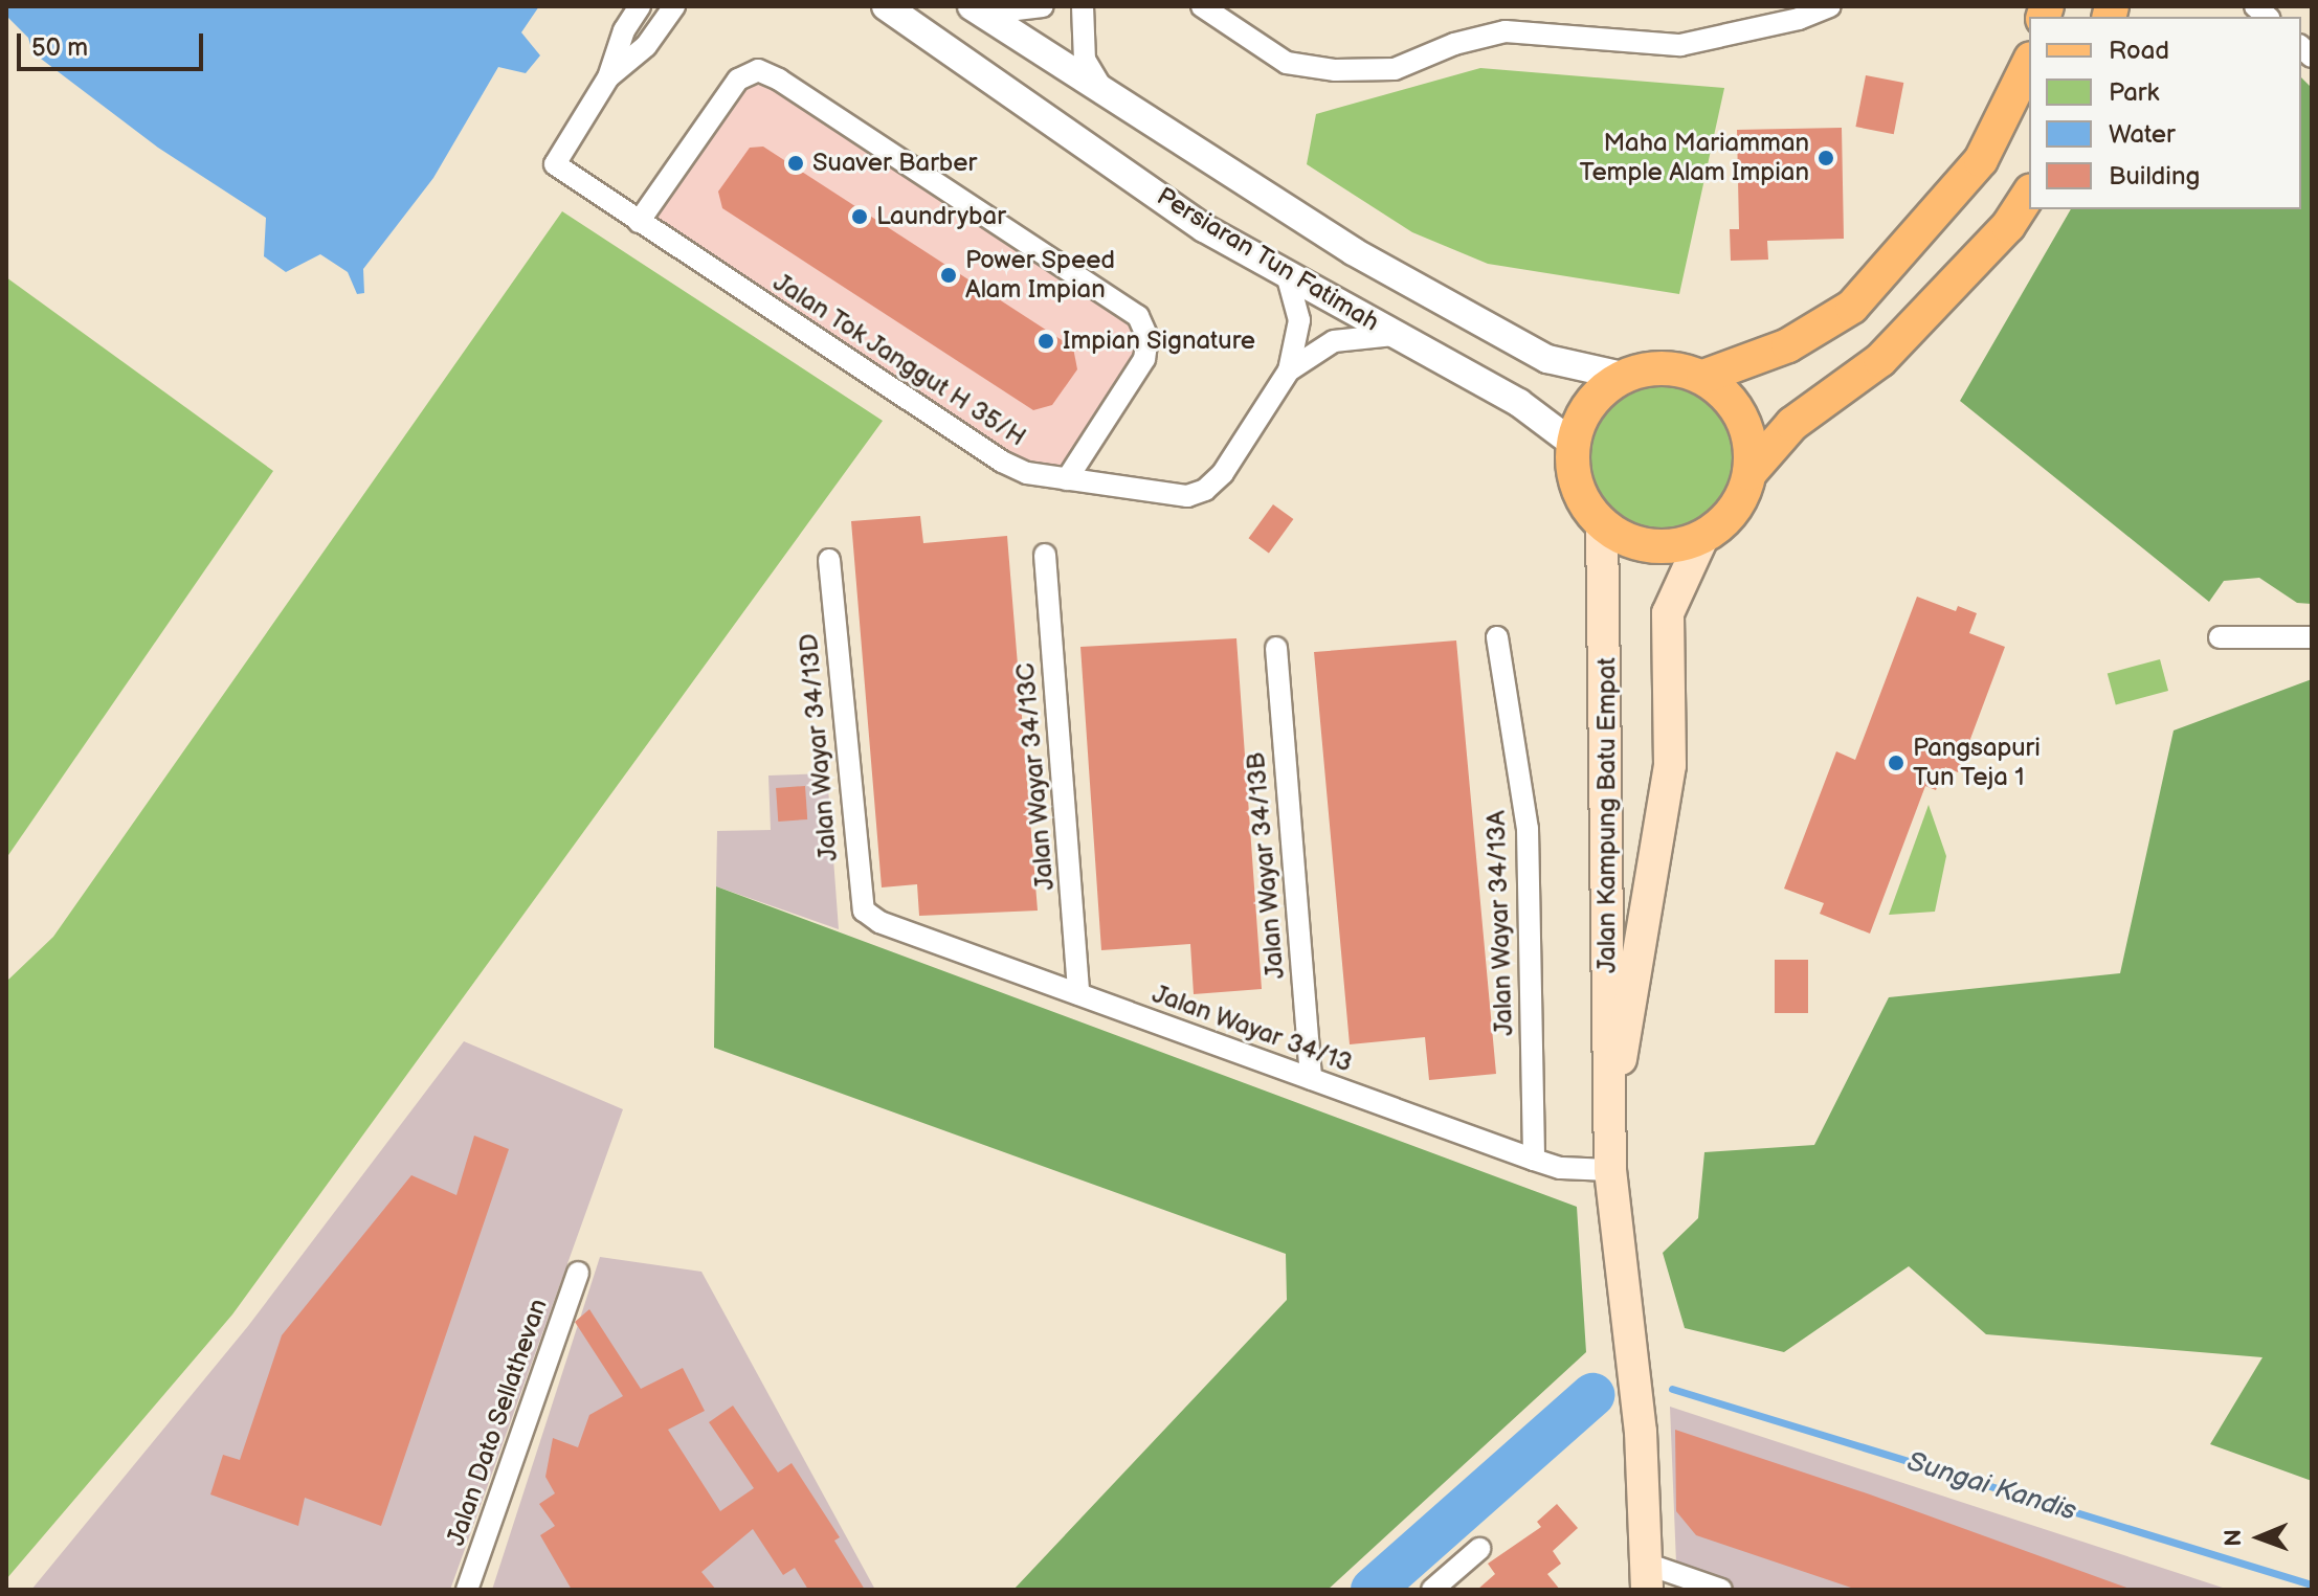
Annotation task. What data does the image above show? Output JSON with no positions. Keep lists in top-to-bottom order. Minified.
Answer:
{"streets":{"main road":["Jalan Kampung Batu Empat"],"street":["Persiaran Tun Fatimah","Jalan Tok Janggut H 35/H","Jalan Wayar 34/13D","Jalan Wayar 34/13C","Jalan Wayar 34/13B","Jalan Wayar 34/13A","Jalan Wayar 34/13","Jalan Dato Sellathevan"]},"crossings":[["Persiaran Tun Fatimah","Jalan Kampung Batu Empat"],["Jalan Wayar 34/13D","Jalan Wayar 34/13"],["Jalan Wayar 34/13C","Jalan Wayar 34/13"],["Jalan Kampung Batu Empat","Jalan Wayar 34/13"],["Jalan Wayar 34/13B","Jalan Wayar 34/13"],["Jalan Wayar 34/13A","Jalan Wayar 34/13"]],"water":["Sungai Kandis"],"places":["Maha Mariamman Temple Alam Impian","Suaver Barber","Laundrybar","Power Speed Alam Impian","Impian Signature","Pangsapuri Tun Teja 1"],"legend":["Road","Park","Water","Building"],"scale_bar":"50 m","north":"left"}
